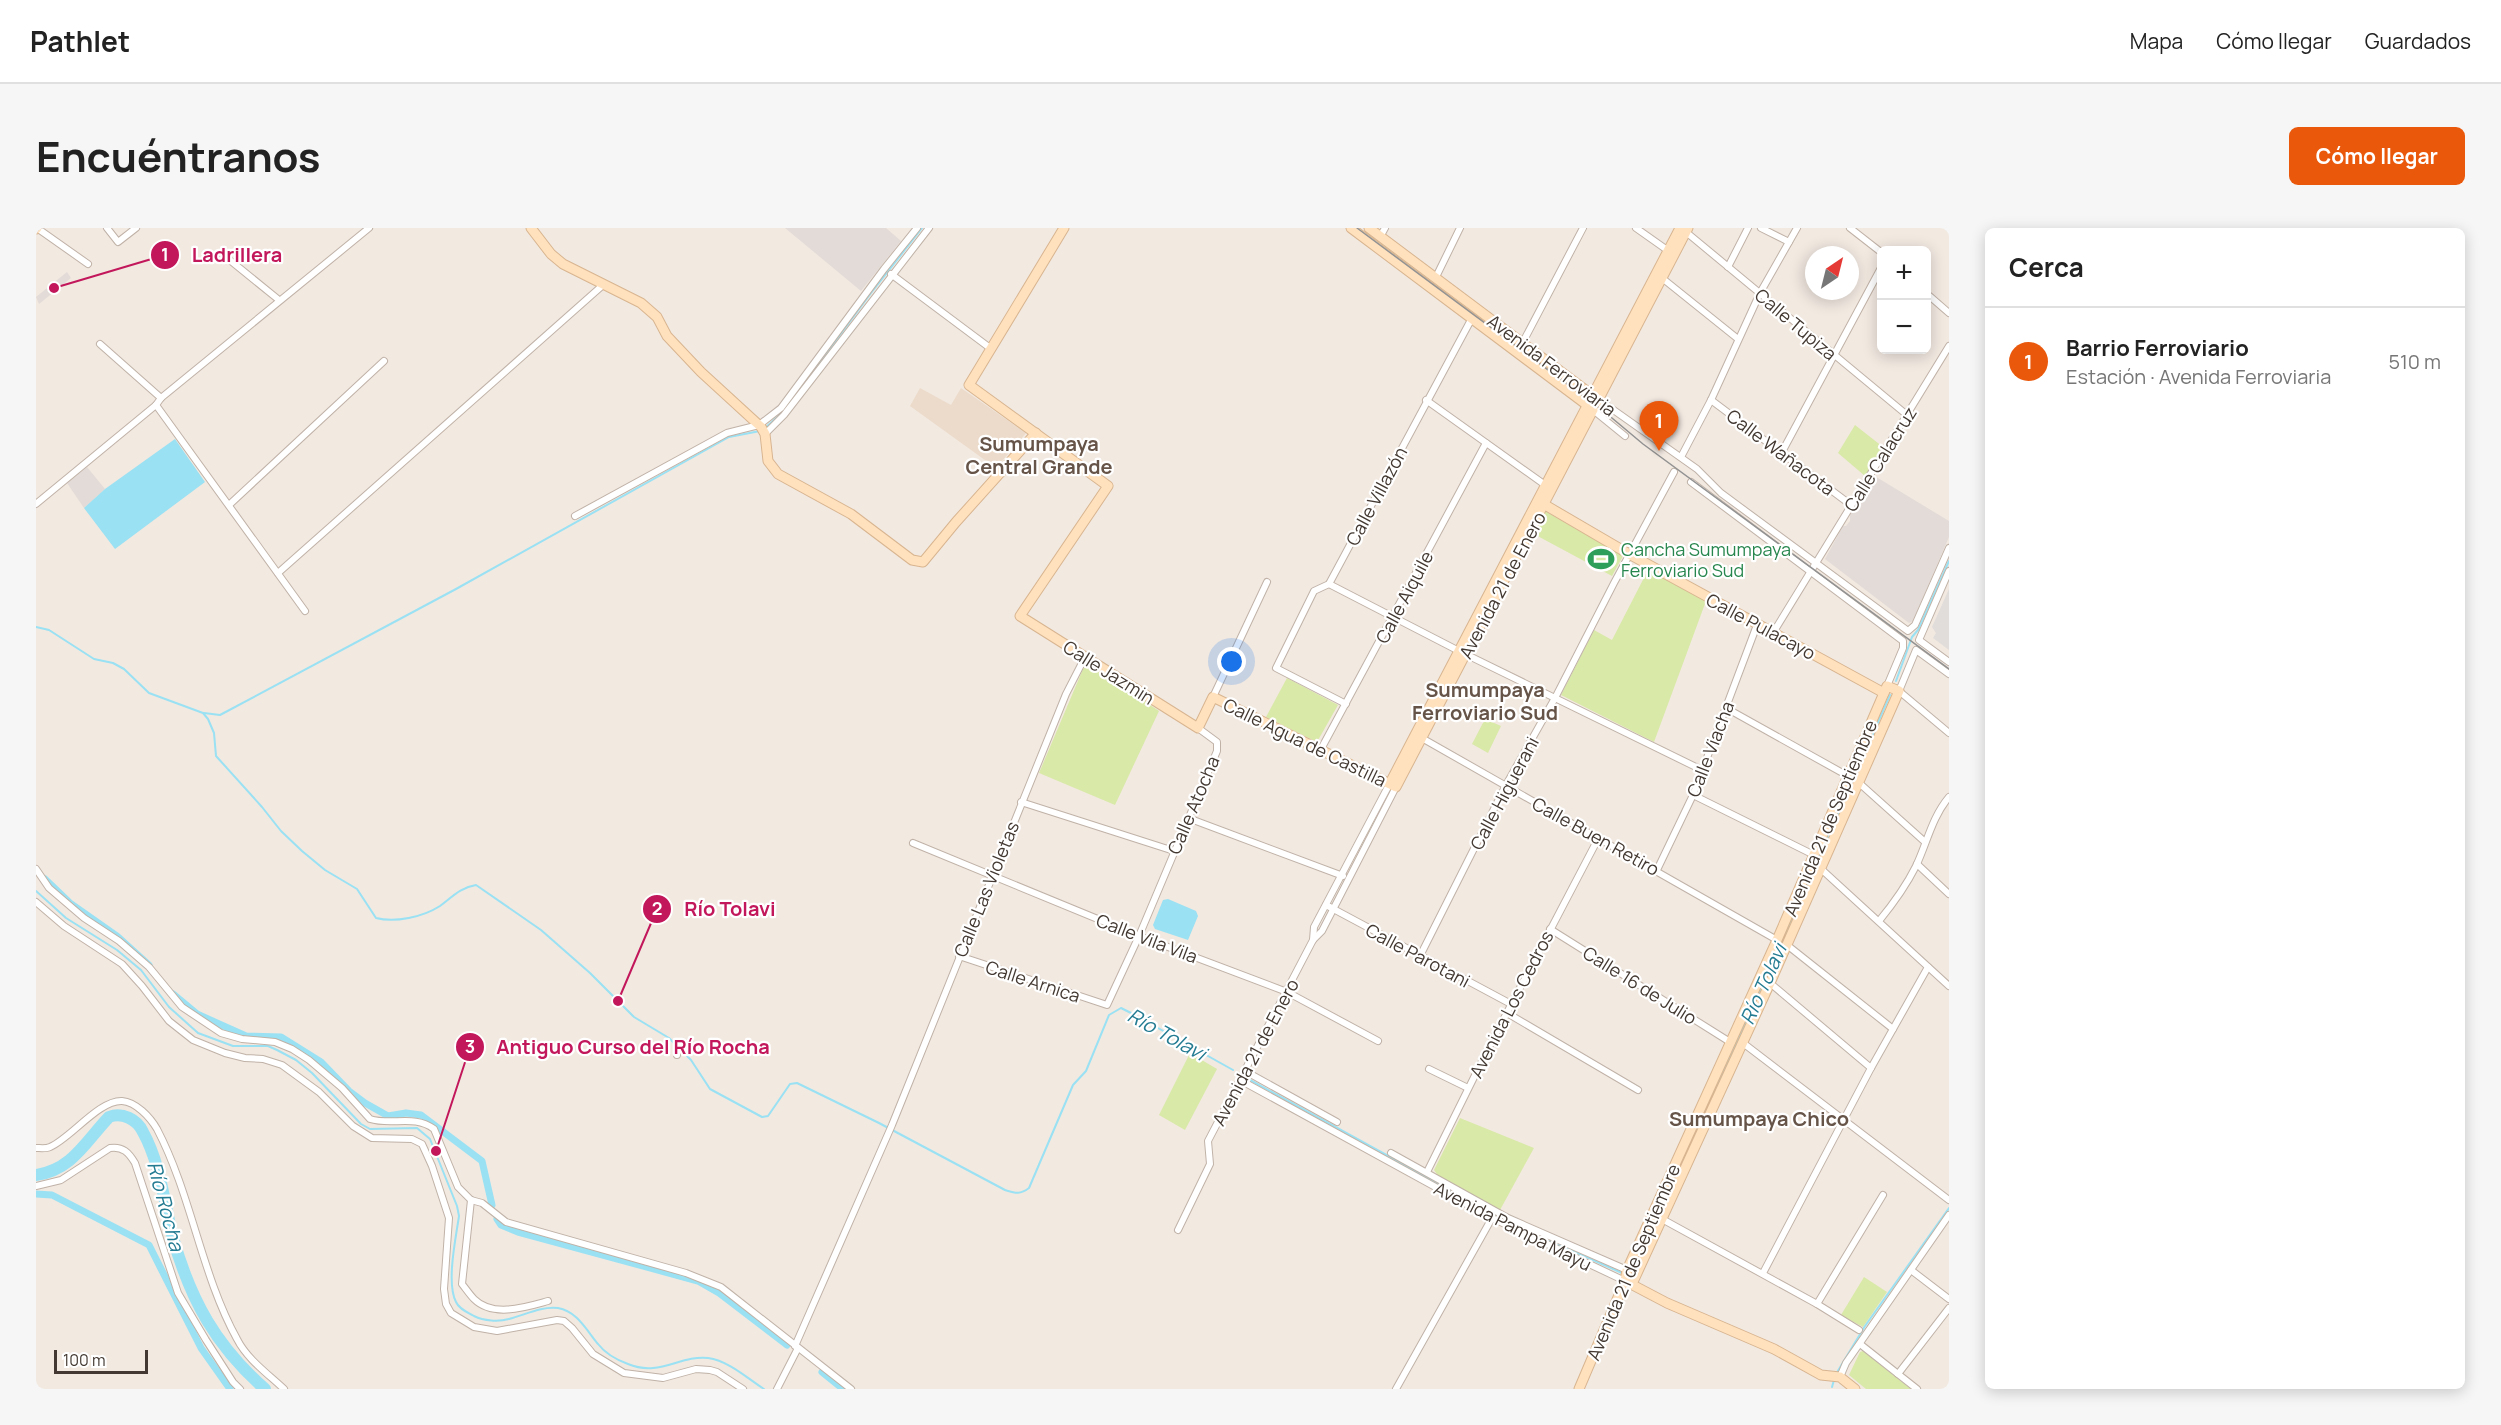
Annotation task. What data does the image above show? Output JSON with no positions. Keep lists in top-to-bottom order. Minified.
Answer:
{"streets":{"street":["Calle Tupiza","Avenida Ferroviaria","Calle Wañacota","Calle Calacruz","Calle Villazón","Avenida 21 de Enero","Calle Aiquile","Calle Pulacayo","Calle Jazmin","Calle Agua de Castilla","Calle Viacha","Calle Higuerani","Calle Atocha","Avenida 21 de Septiembre","Calle Buen Retiro","Calle Las Violetas","Calle Vila Vila","Calle Parotani","Calle Arnica","Calle 16 de Julio","Avenida Los Cedros","Avenida Pampa Mayu"]},"crossings":[["Calle Tupiza","Calle Calacruz"],["Calle Tupiza","Avenida 21 de Enero"],["Avenida Ferroviaria","Calle Calacruz"],["Avenida Ferroviaria","Calle Villazón"],["Avenida Ferroviaria","Avenida 21 de Enero"],["Calle Wañacota","Calle Calacruz"],["Calle Calacruz","Avenida 21 de Septiembre"],["Calle Villazón","Calle Aiquile"],["Avenida 21 de Enero","Calle Pulacayo"],["Avenida 21 de Enero","Calle Agua de Castilla"],["Avenida 21 de Enero","Calle Buen Retiro"],["Avenida 21 de Enero","Calle Vila Vila"],["Avenida 21 de Enero","Calle Parotani"],["Avenida 21 de Enero","Avenida Pampa Mayu"],["Calle Aiquile","Calle Agua de Castilla"],["Calle Pulacayo","Calle Viacha"],["Calle Pulacayo","Calle Higuerani"],["Calle Pulacayo","Avenida 21 de Septiembre"],["Calle Jazmin","Calle Atocha"],["Calle Jazmin","Calle Las Violetas"],["Calle Agua de Castilla","Calle Atocha"],["Calle Viacha","Calle Buen Retiro"],["Calle Higuerani","Calle Buen Retiro"],["Calle Higuerani","Calle Parotani"],["Calle Atocha","Calle Vila Vila"],["Calle Atocha","Calle Arnica"],["Avenida 21 de Septiembre","Calle Buen Retiro"],["Avenida 21 de Septiembre","Calle 16 de Julio"],["Avenida 21 de Septiembre","Avenida Pampa Mayu"],["Calle Buen Retiro","Avenida Los Cedros"],["Calle Las Violetas","Calle Vila Vila"],["Calle Las Violetas","Calle Arnica"],["Calle Parotani","Avenida Los Cedros"],["Calle 16 de Julio","Avenida Los Cedros"],["Avenida Los Cedros","Avenida Pampa Mayu"]],"districts":["Sumumpaya Central Grande","Sumumpaya Ferroviario Sud","Sumumpaya Chico"],"water":["Río Tolavi","Río Rocha"],"places":{"other":["Ladrillera","Río Tolavi","Antiguo Curso del Río Rocha"],"sports":["Cancha Sumumpaya Ferroviario Sud"]},"scale_bar":"100 m","north":"top right","page":{"header":"Pathlet","nav":["Mapa","Cómo llegar","Guardados"],"title":"Encuéntranos","buttons":"Cómo llegar","heading":"Cerca","map_buttons":["+","−"],"list":[{"mark":"1","name":"Barrio Ferroviario","note":"Estación · Avenida Ferroviaria","value":"510 m"}],"pins":"1","scale":"100 m"}}
